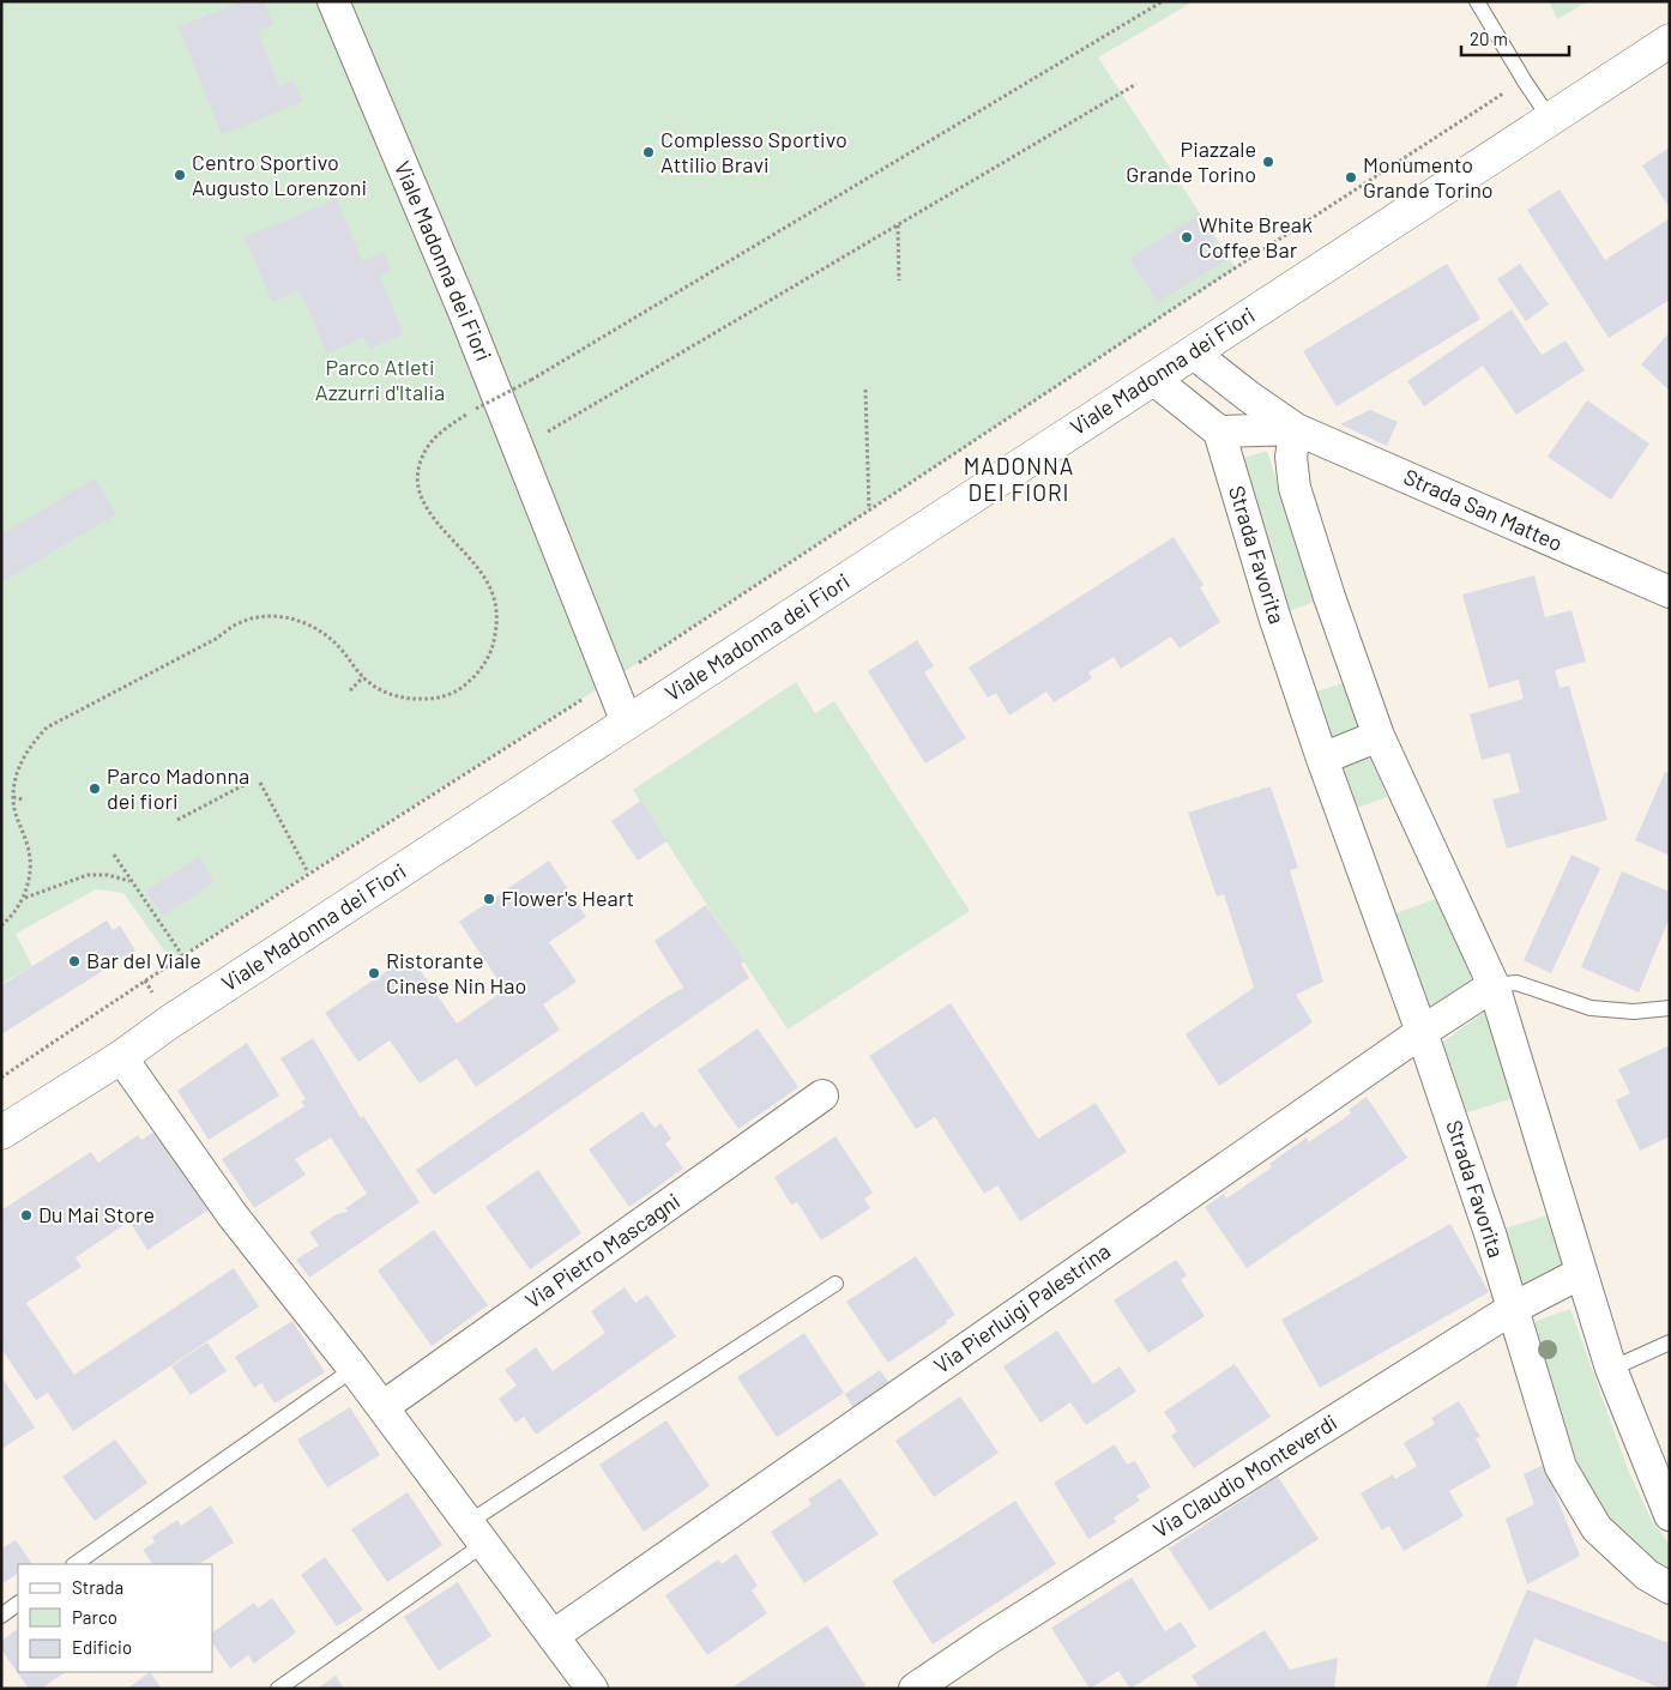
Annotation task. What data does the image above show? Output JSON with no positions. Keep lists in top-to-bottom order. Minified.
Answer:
{"streets":{"main road":["Viale Madonna dei Fiori"],"street":["Strada San Matteo","Strada Favorita","Via Pietro Mascagni","Via Pierluigi Palestrina","Via Claudio Monteverdi"]},"crossings":[["Viale Madonna dei Fiori","Strada San Matteo"],["Strada San Matteo","Strada Favorita"],["Strada Favorita","Via Pierluigi Palestrina"],["Strada Favorita","Via Claudio Monteverdi"]],"districts":["MADONNA DEI FIORI"],"parks":["Parco Atleti Azzurri d'Italia"],"places":["Complesso Sportivo Attilio Bravi","Piazzale Grande Torino","Centro Sportivo Augusto Lorenzoni","Monumento Grande Torino","White Break Coffee Bar","Parco Madonna dei fiori","Flower's Heart","Bar del Viale","Ristorante Cinese Nin Hao","Du Mai Store"],"legend":["Strada","Parco","Edificio"],"scale_bar":"20 m"}
